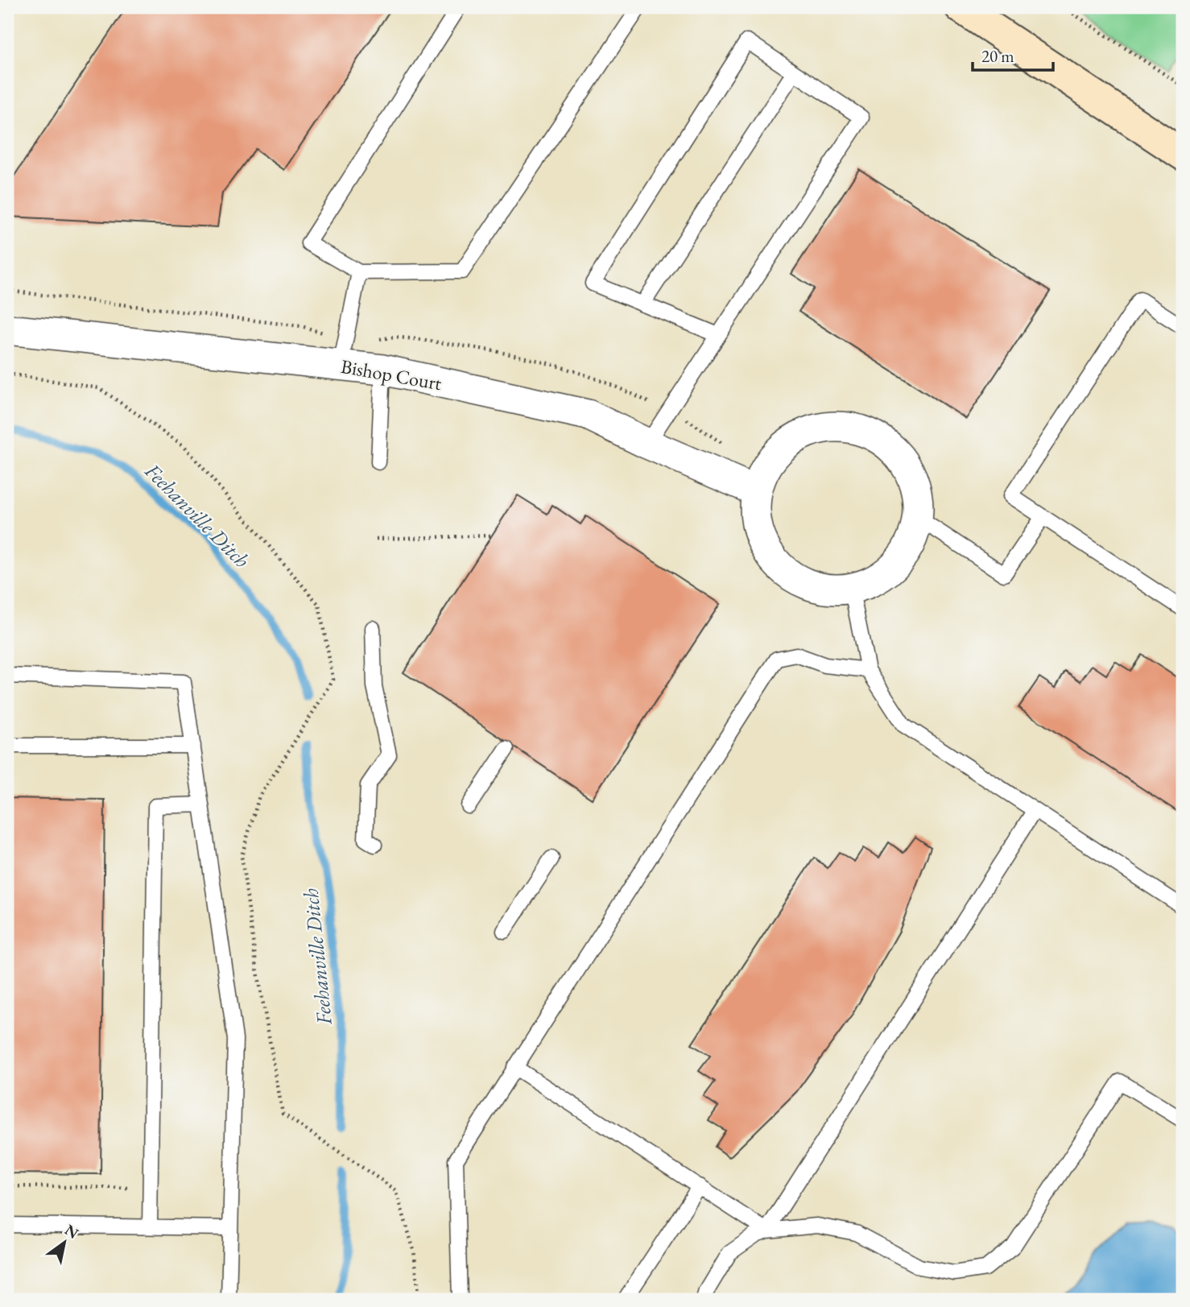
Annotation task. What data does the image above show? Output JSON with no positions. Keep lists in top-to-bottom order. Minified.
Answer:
{"streets":{"street":["Bishop Court"]},"water":["Feehanville Ditch"],"scale_bar":"20 m","north":"top right"}
